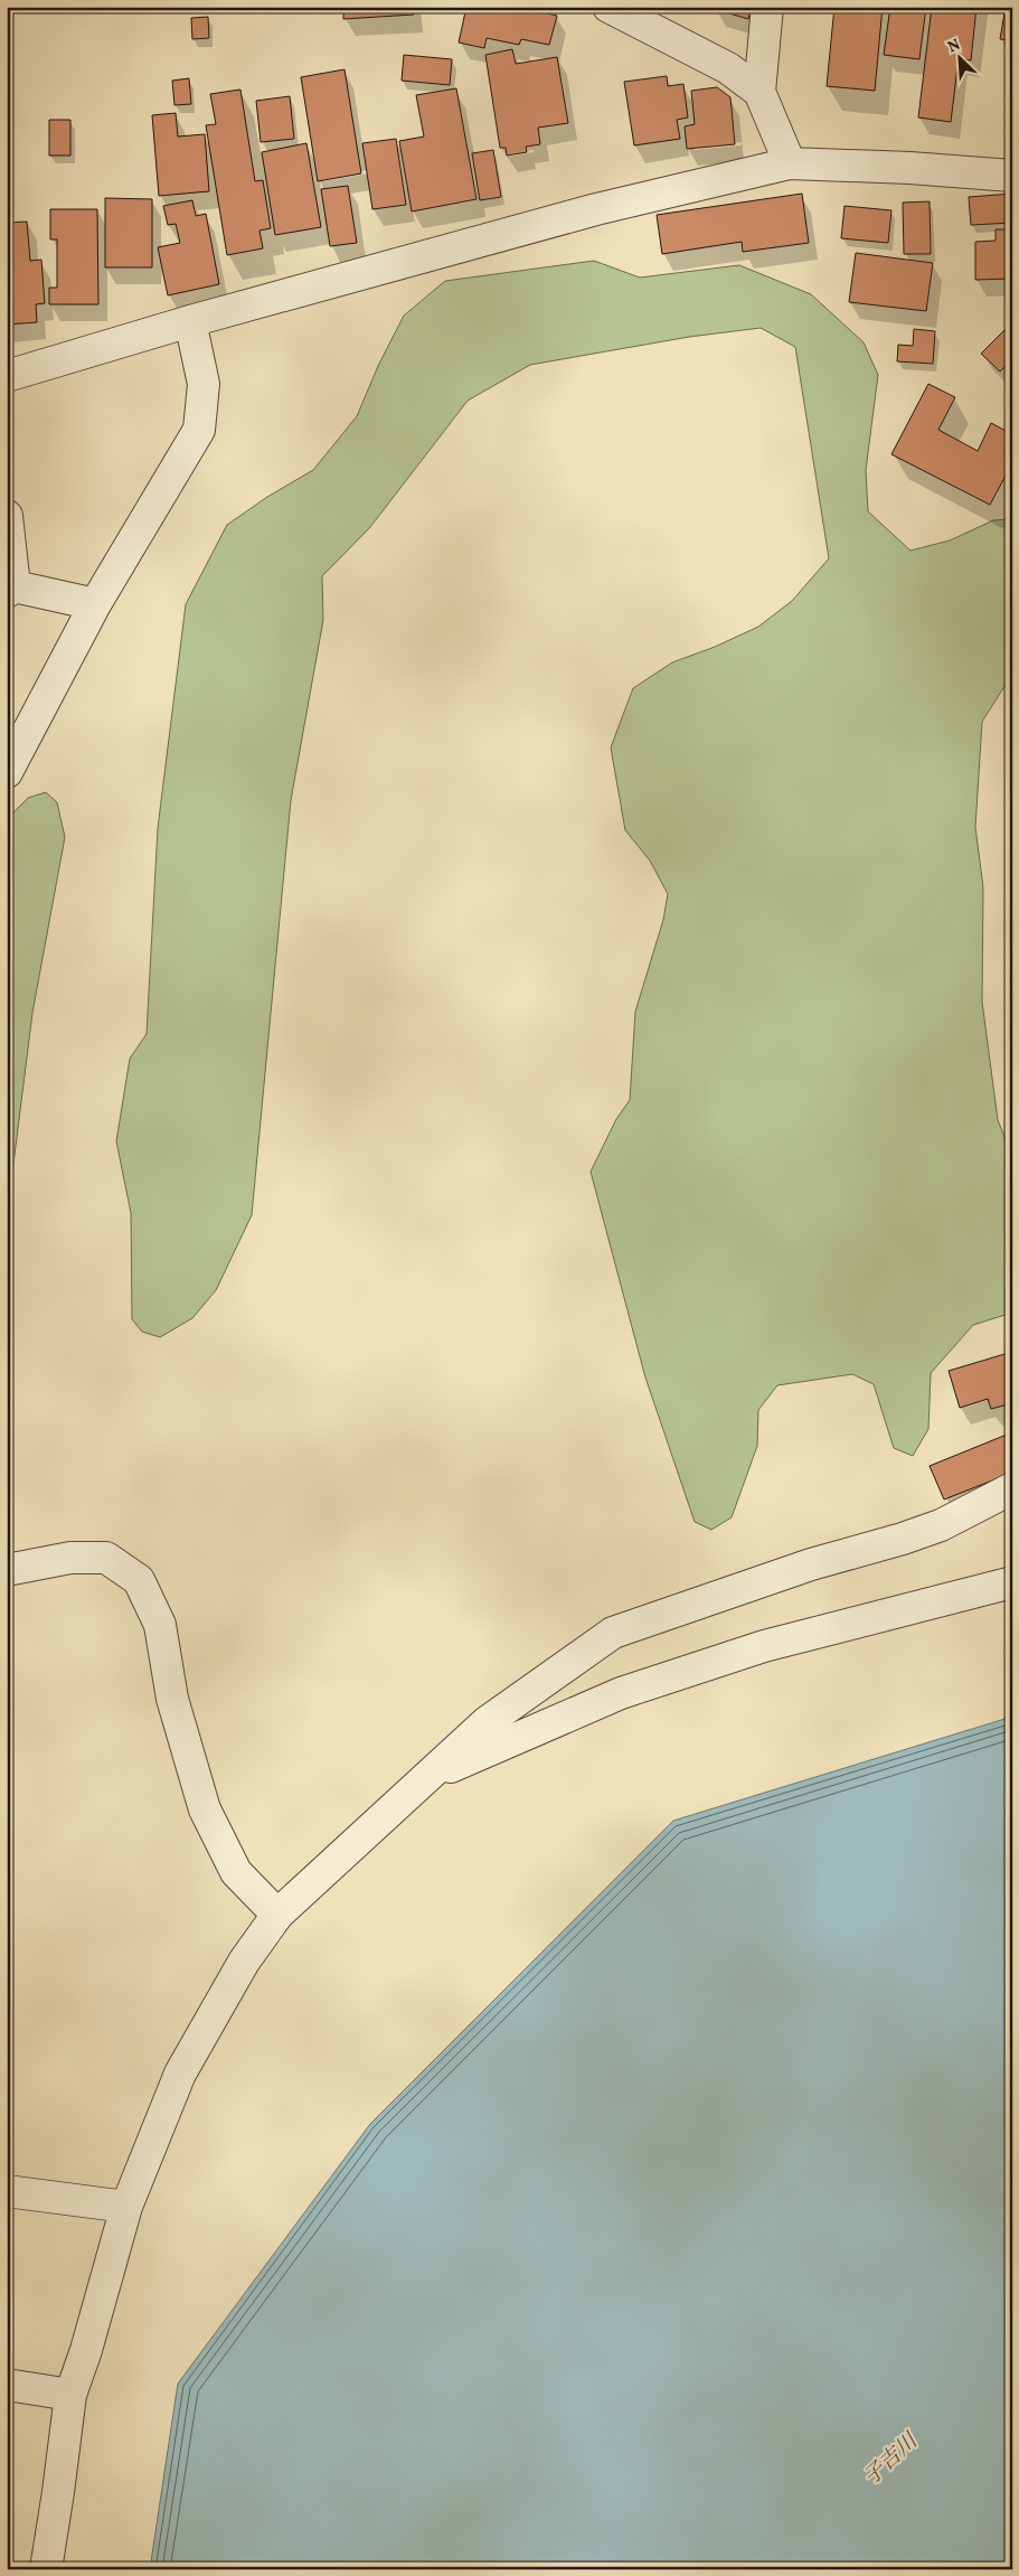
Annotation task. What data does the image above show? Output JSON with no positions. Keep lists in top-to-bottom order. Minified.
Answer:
{"water":["子吉川"],"north":"top left"}
